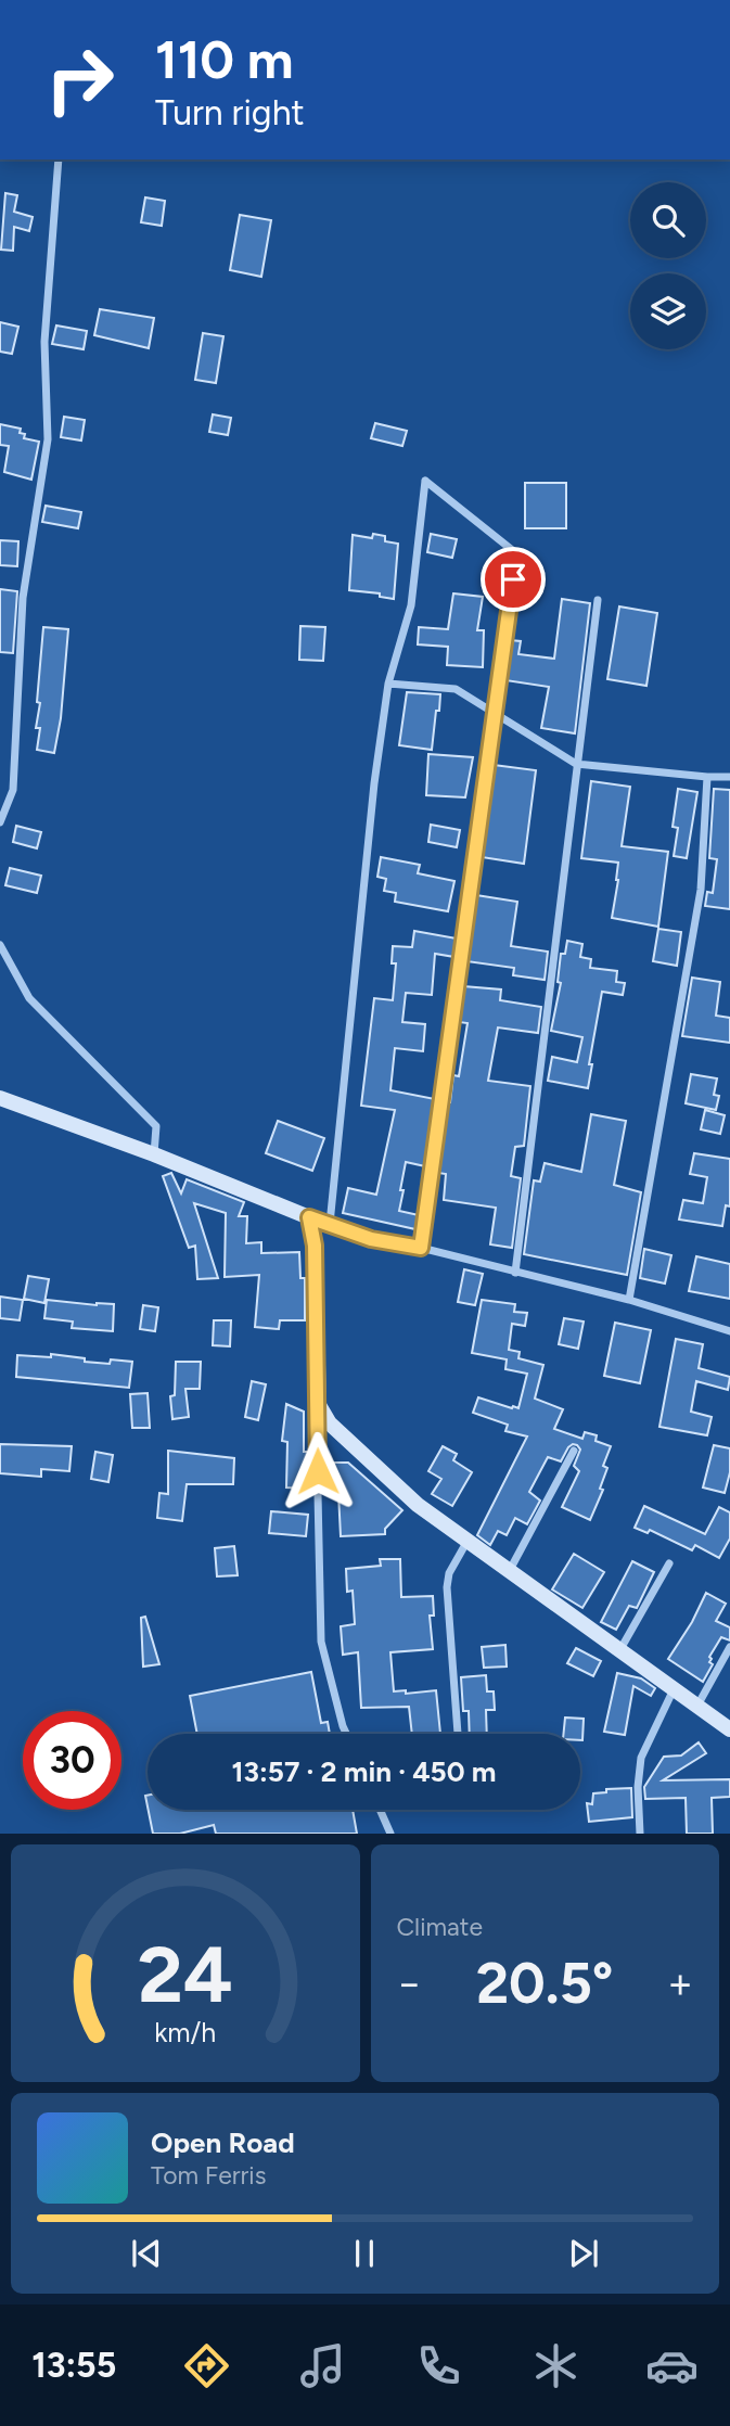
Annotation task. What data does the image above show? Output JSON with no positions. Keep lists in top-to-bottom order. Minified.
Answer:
{"page":{"turn":["110 m","Turn right"],"limit":"30","trip":"13:57 · 2 min · 450 m","tile":"Climate","heat":["−","20.5°","+"],"song":["Open Road","Tom Ferris"],"tabs":"13:55","gauge":["24","km/h"]}}
